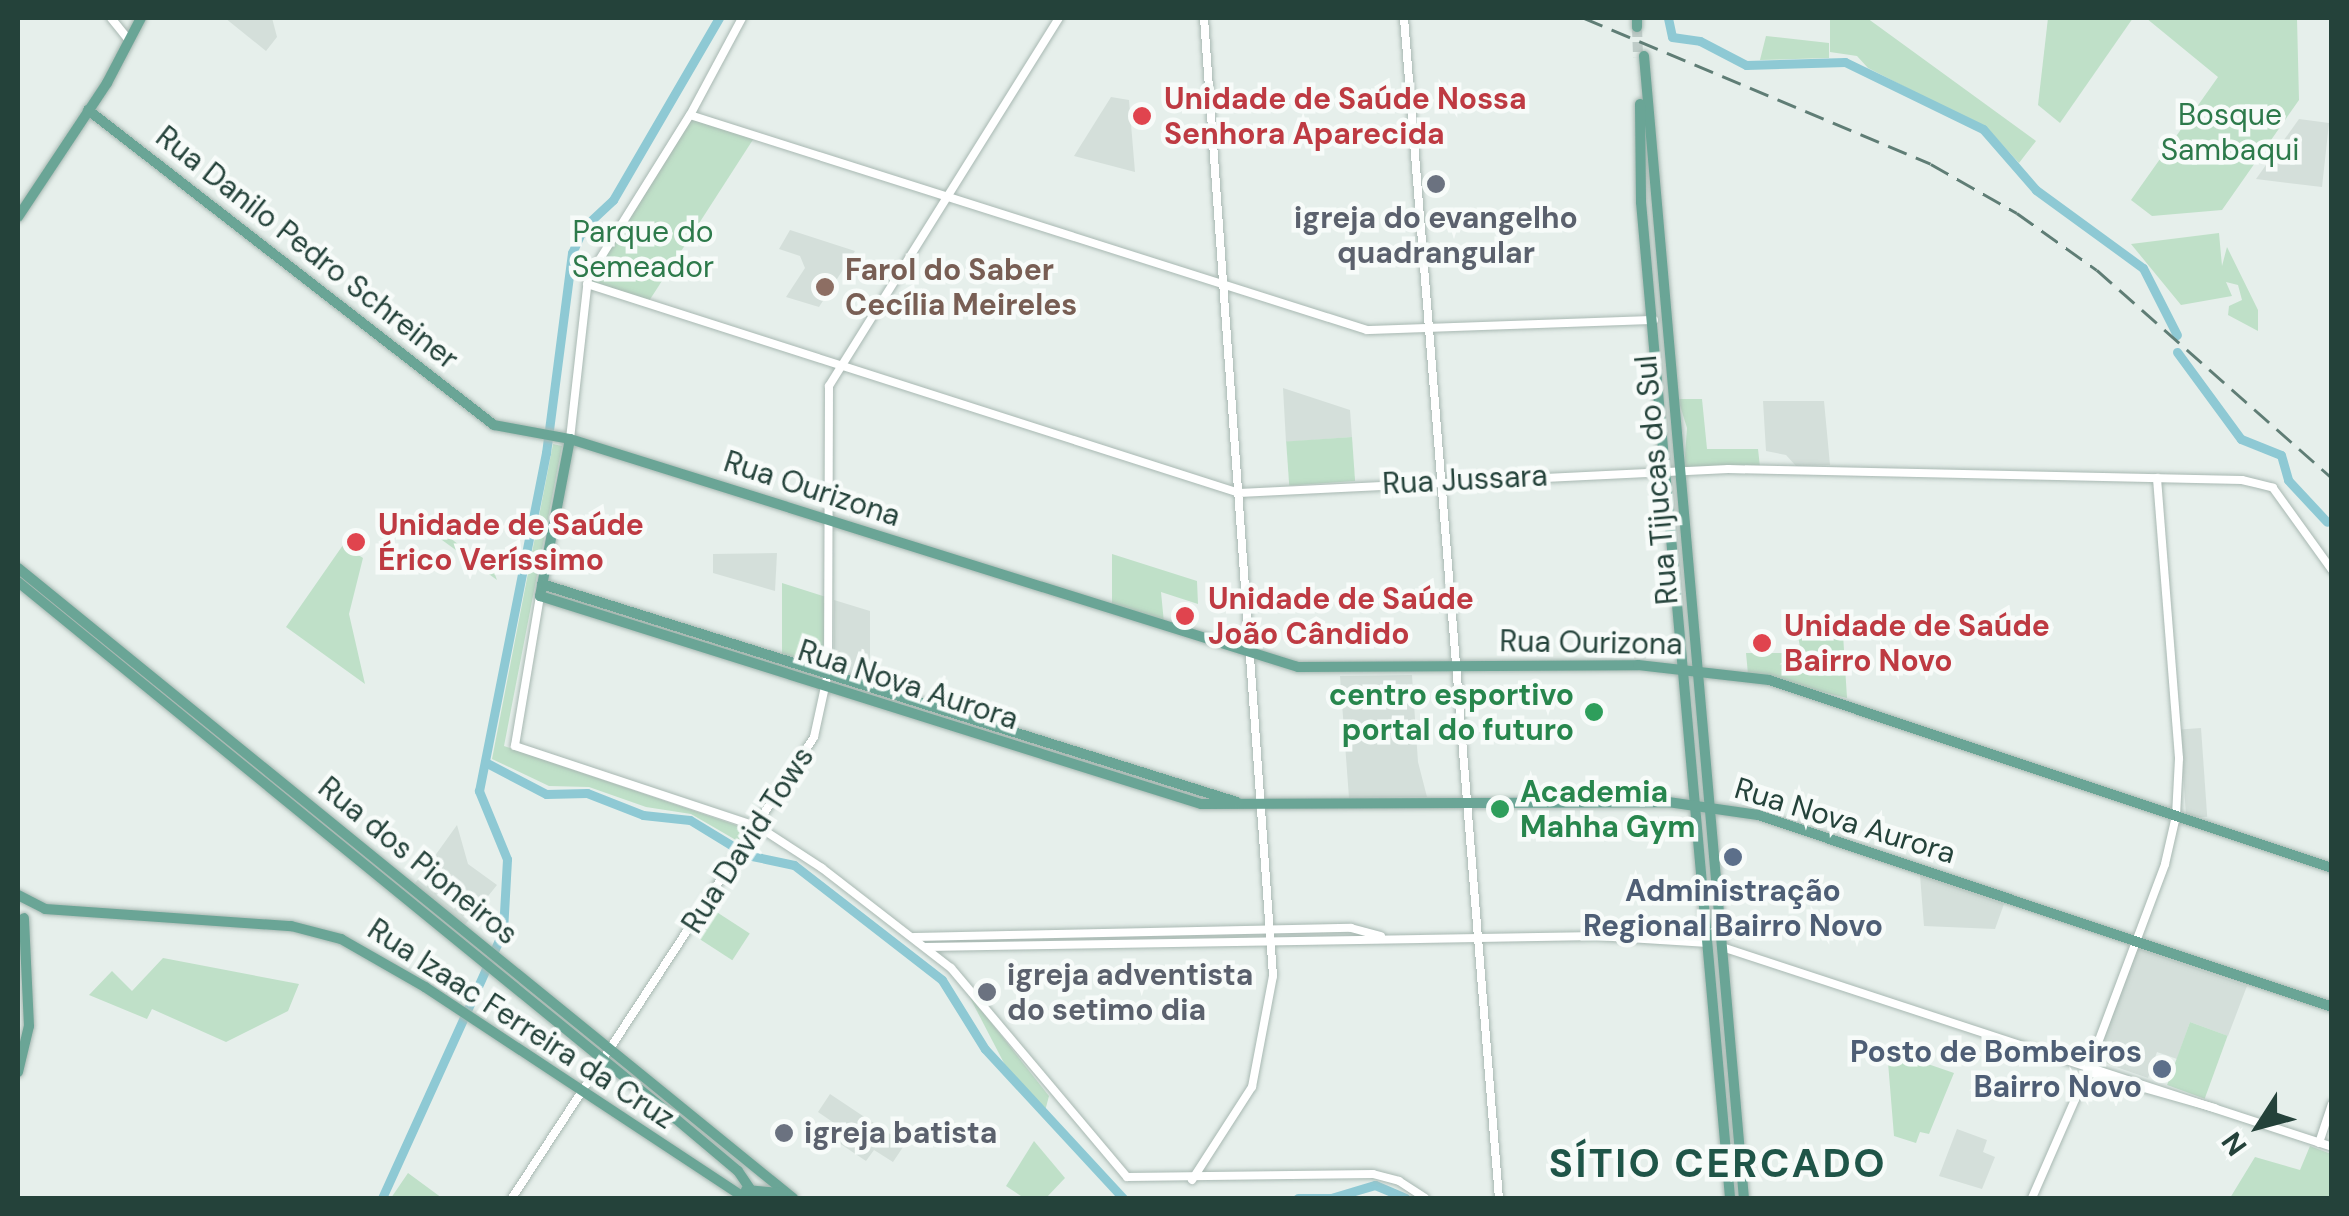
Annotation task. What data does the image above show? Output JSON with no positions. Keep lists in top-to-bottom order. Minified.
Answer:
{"streets":{"main road":["Rua Danilo Pedro Schreiner","Rua Tijucas do Sul","Rua Ourizona","Rua Nova Aurora","Rua dos Pioneiros","Rua Izaac Ferreira da Cruz"],"street":["Rua Jussara","Rua David Tows"]},"crossings":[["Rua Danilo Pedro Schreiner","Rua Ourizona"],["Rua Jussara","Rua Tijucas do Sul"],["Rua Jussara","Rua David Tows"],["Rua Tijucas do Sul","Rua Ourizona"],["Rua Tijucas do Sul","Rua Nova Aurora"],["Rua Ourizona","Rua David Tows"],["Rua Nova Aurora","Rua David Tows"],["Rua David Tows","Rua dos Pioneiros"],["Rua David Tows","Rua Izaac Ferreira da Cruz"],["Rua dos Pioneiros","Rua Izaac Ferreira da Cruz"]],"districts":["SÍTIO CERCADO"],"parks":["Bosque Sambaqui","Parque do Semeador"],"places":["Unidade de Saúde Nossa Senhora Aparecida","igreja do evangelho quadrangular","Farol do Saber Cecília Meireles","Unidade de Saúde Érico Veríssimo","Unidade de Saúde João Cândido","Unidade de Saúde Bairro Novo","centro esportivo portal do futuro","Academia Mahha Gym","Administração Regional Bairro Novo","igreja adventista do setimo dia","Posto de Bombeiros Bairro Novo","igreja batista"],"north":"bottom left"}
